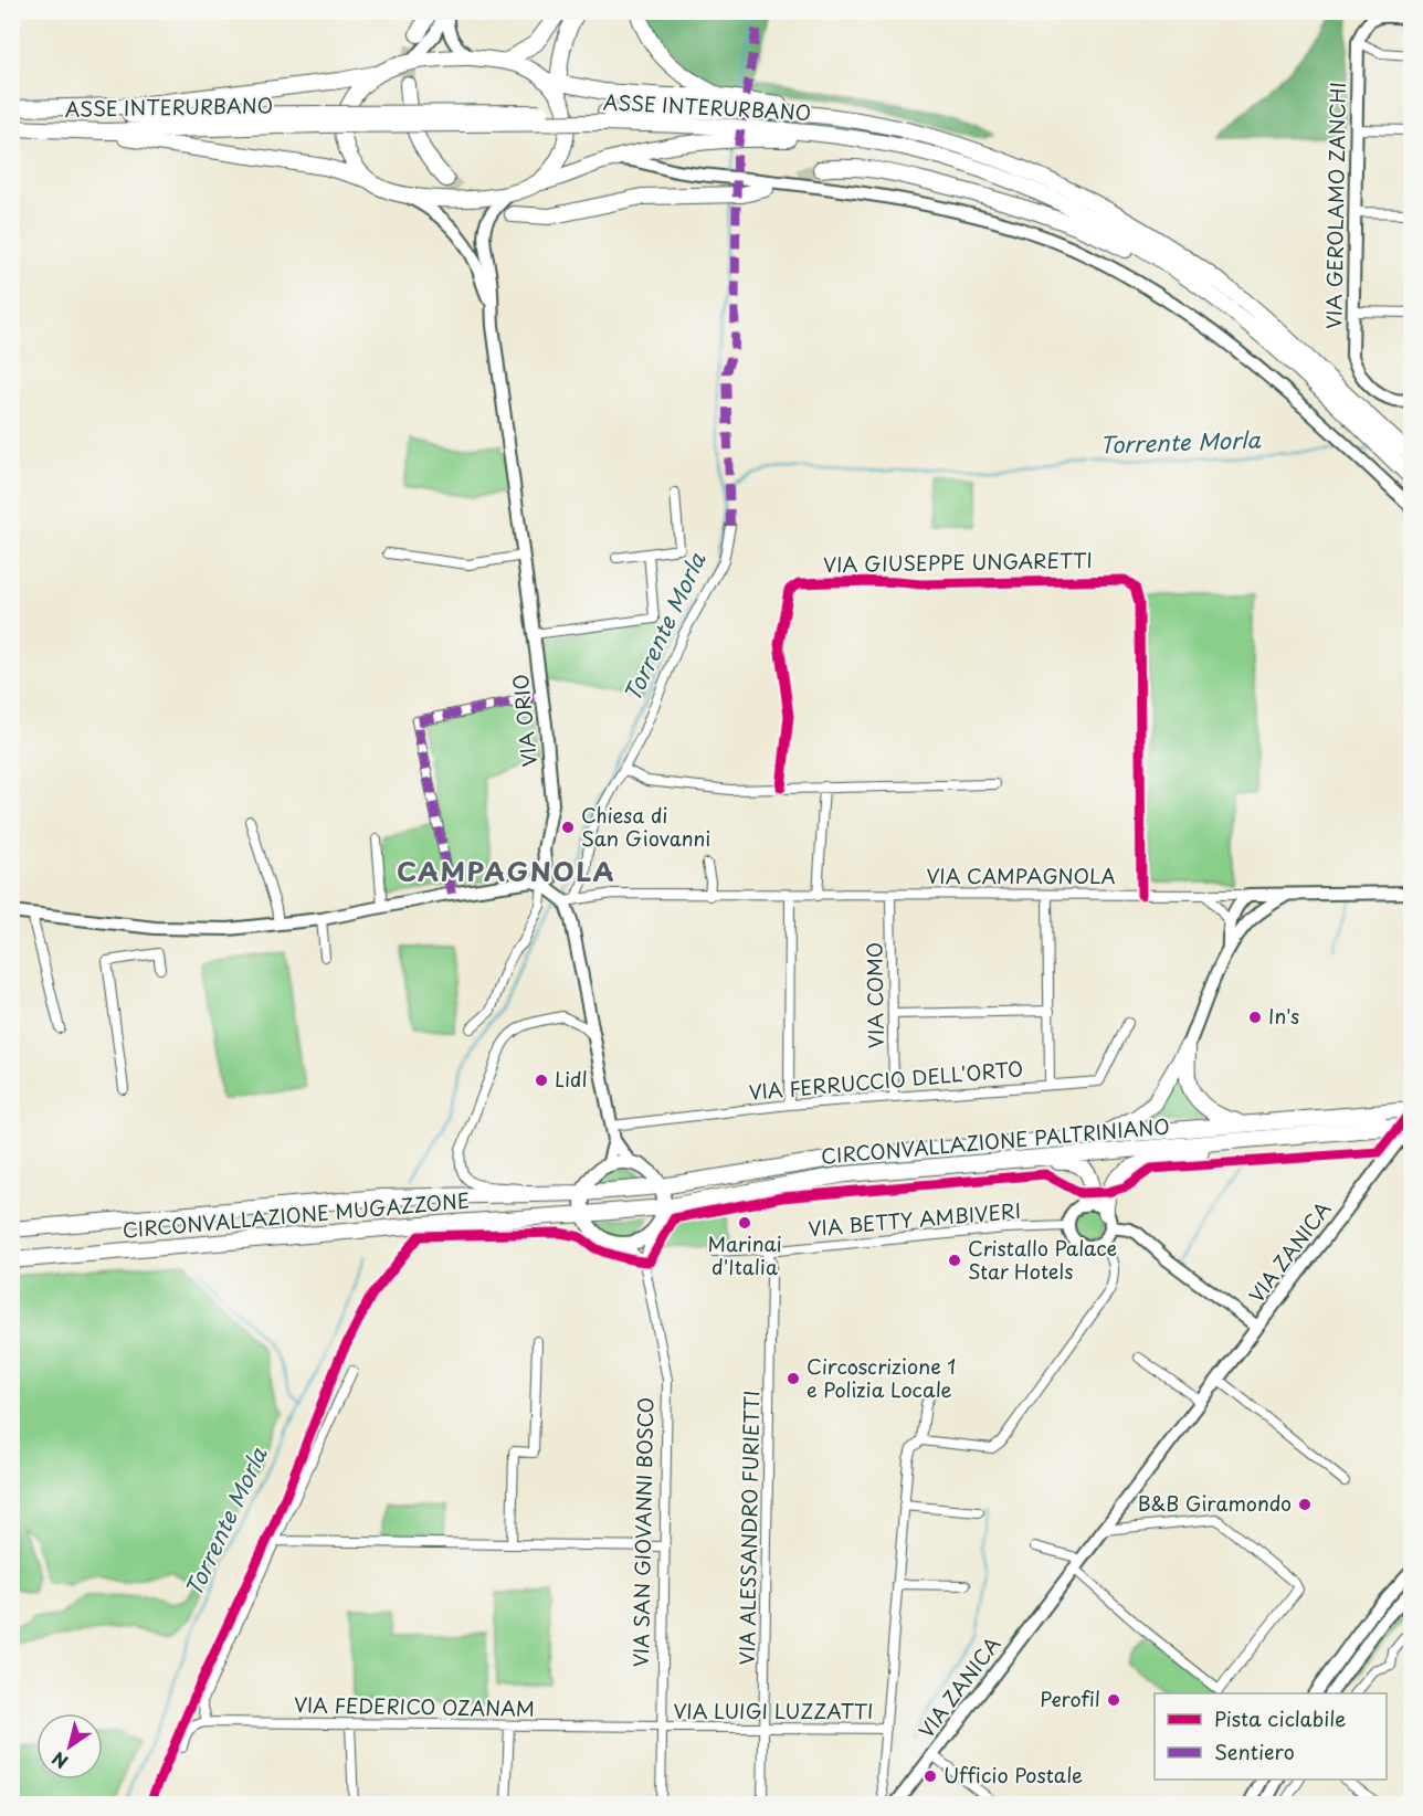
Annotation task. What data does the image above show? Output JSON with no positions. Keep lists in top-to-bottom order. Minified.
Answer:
{"streets":{"highway":["ASSE INTERURBANO","CIRCONVALLAZIONE PALTRINIANO","CIRCONVALLAZIONE MUGAZZONE"],"main road":["VIA GEROLAMO ZANCHI","VIA ORIO","VIA CAMPAGNOLA","VIA ZANICA","VIA SAN GIOVANNI BOSCO"],"street":["VIA GIUSEPPE UNGARETTI","VIA COMO","VIA FERRUCCIO DELL'ORTO","VIA BETTY AMBIVERI","VIA ALESSANDRO FURIETTI","VIA FEDERICO OZANAM","VIA LUIGI LUZZATTI"]},"crossings":[["VIA GIUSEPPE UNGARETTI","VIA CAMPAGNOLA"],["VIA CAMPAGNOLA","VIA COMO"],["VIA COMO","VIA FERRUCCIO DELL'ORTO"],["VIA FERRUCCIO DELL'ORTO","CIRCONVALLAZIONE PALTRINIANO"],["VIA FERRUCCIO DELL'ORTO","CIRCONVALLAZIONE MUGAZZONE"],["CIRCONVALLAZIONE PALTRINIANO","CIRCONVALLAZIONE MUGAZZONE"],["CIRCONVALLAZIONE PALTRINIANO","VIA ZANICA"],["CIRCONVALLAZIONE PALTRINIANO","VIA SAN GIOVANNI BOSCO"],["VIA BETTY AMBIVERI","VIA ALESSANDRO FURIETTI"],["VIA ALESSANDRO FURIETTI","VIA LUIGI LUZZATTI"],["VIA SAN GIOVANNI BOSCO","VIA FEDERICO OZANAM"],["VIA SAN GIOVANNI BOSCO","VIA LUIGI LUZZATTI"],["VIA FEDERICO OZANAM","VIA LUIGI LUZZATTI"]],"districts":["CAMPAGNOLA"],"water":["Torrente Morla"],"places":["Chiesa di San Giovanni","In's","Lidl","Marinai d'Italia","Cristallo Palace Star Hotels","Circoscrizione 1 e Polizia Locale","B&B Giramondo","Perofil","Ufficio Postale"],"legend":["Pista ciclabile","Sentiero"],"north":"bottom left"}
